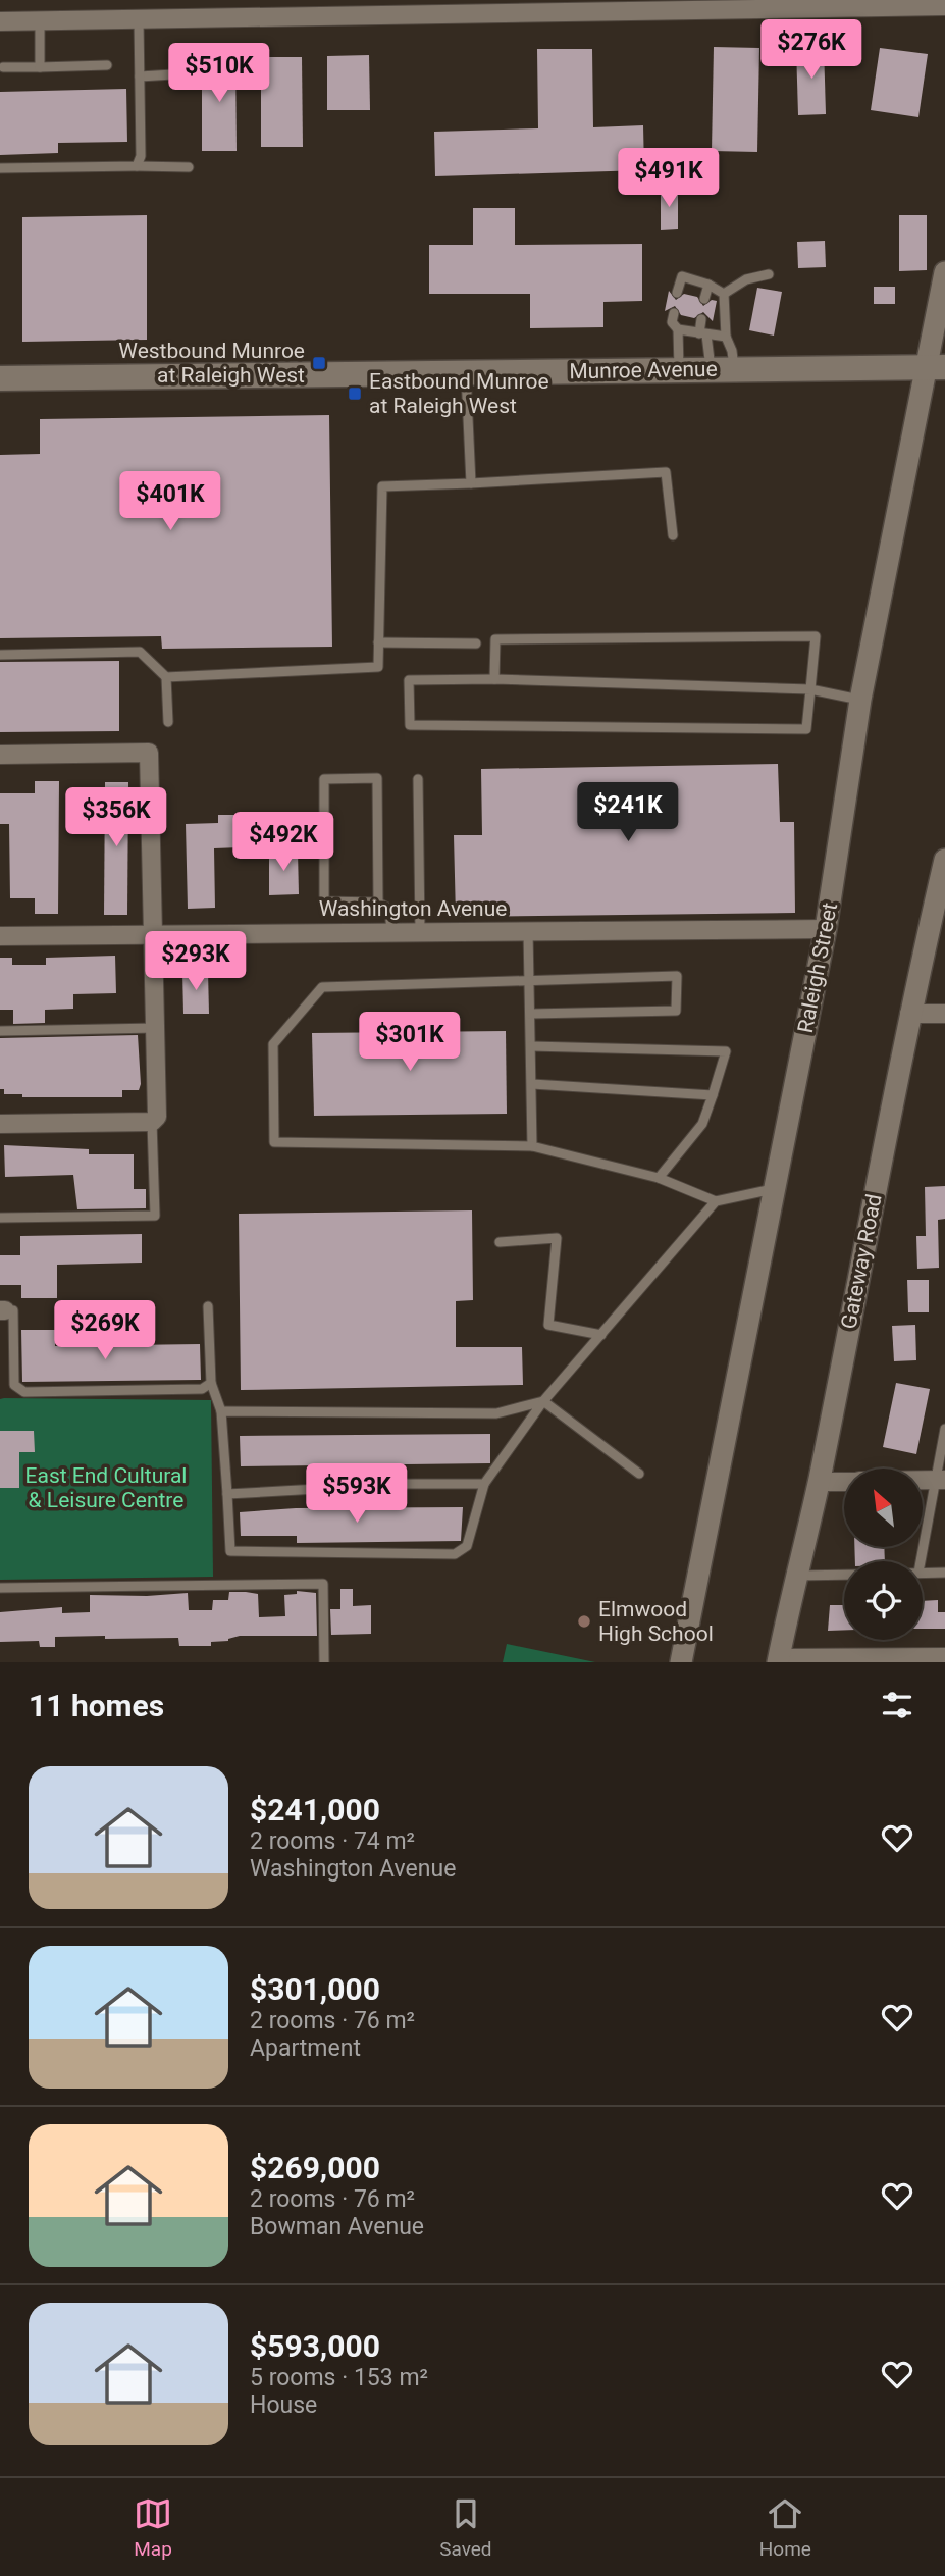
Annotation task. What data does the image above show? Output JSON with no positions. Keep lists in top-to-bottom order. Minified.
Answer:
{"streets":{"main road":["Munroe Avenue"],"street":["Washington Avenue","Raleigh Street","Gateway Road"]},"crossings":[["Munroe Avenue","Raleigh Street"],["Washington Avenue","Raleigh Street"]],"parks":["East End Cultural & Leisure Centre"],"places":{"transit":["Westbound Munroe at Raleigh West","Eastbound Munroe at Raleigh West"],"other":["Elmwood High School"]},"north":"top left","page":{"price":["$276K","$510K","$491K","$401K","$241K","$356K","$492K","$293K","$301K","$269K","$593K"],"heading":"11 homes","list":[{"name":"$241,000","note":"2 rooms · 74 m² · Washington Avenue"},{"name":"$301,000","note":"2 rooms · 76 m² · Apartment"},{"name":"$269,000","note":"2 rooms · 76 m² · Bowman Avenue"},{"name":"$593,000","note":"5 rooms · 153 m² · House"}],"tabs":["Map","Saved","Home"]}}
